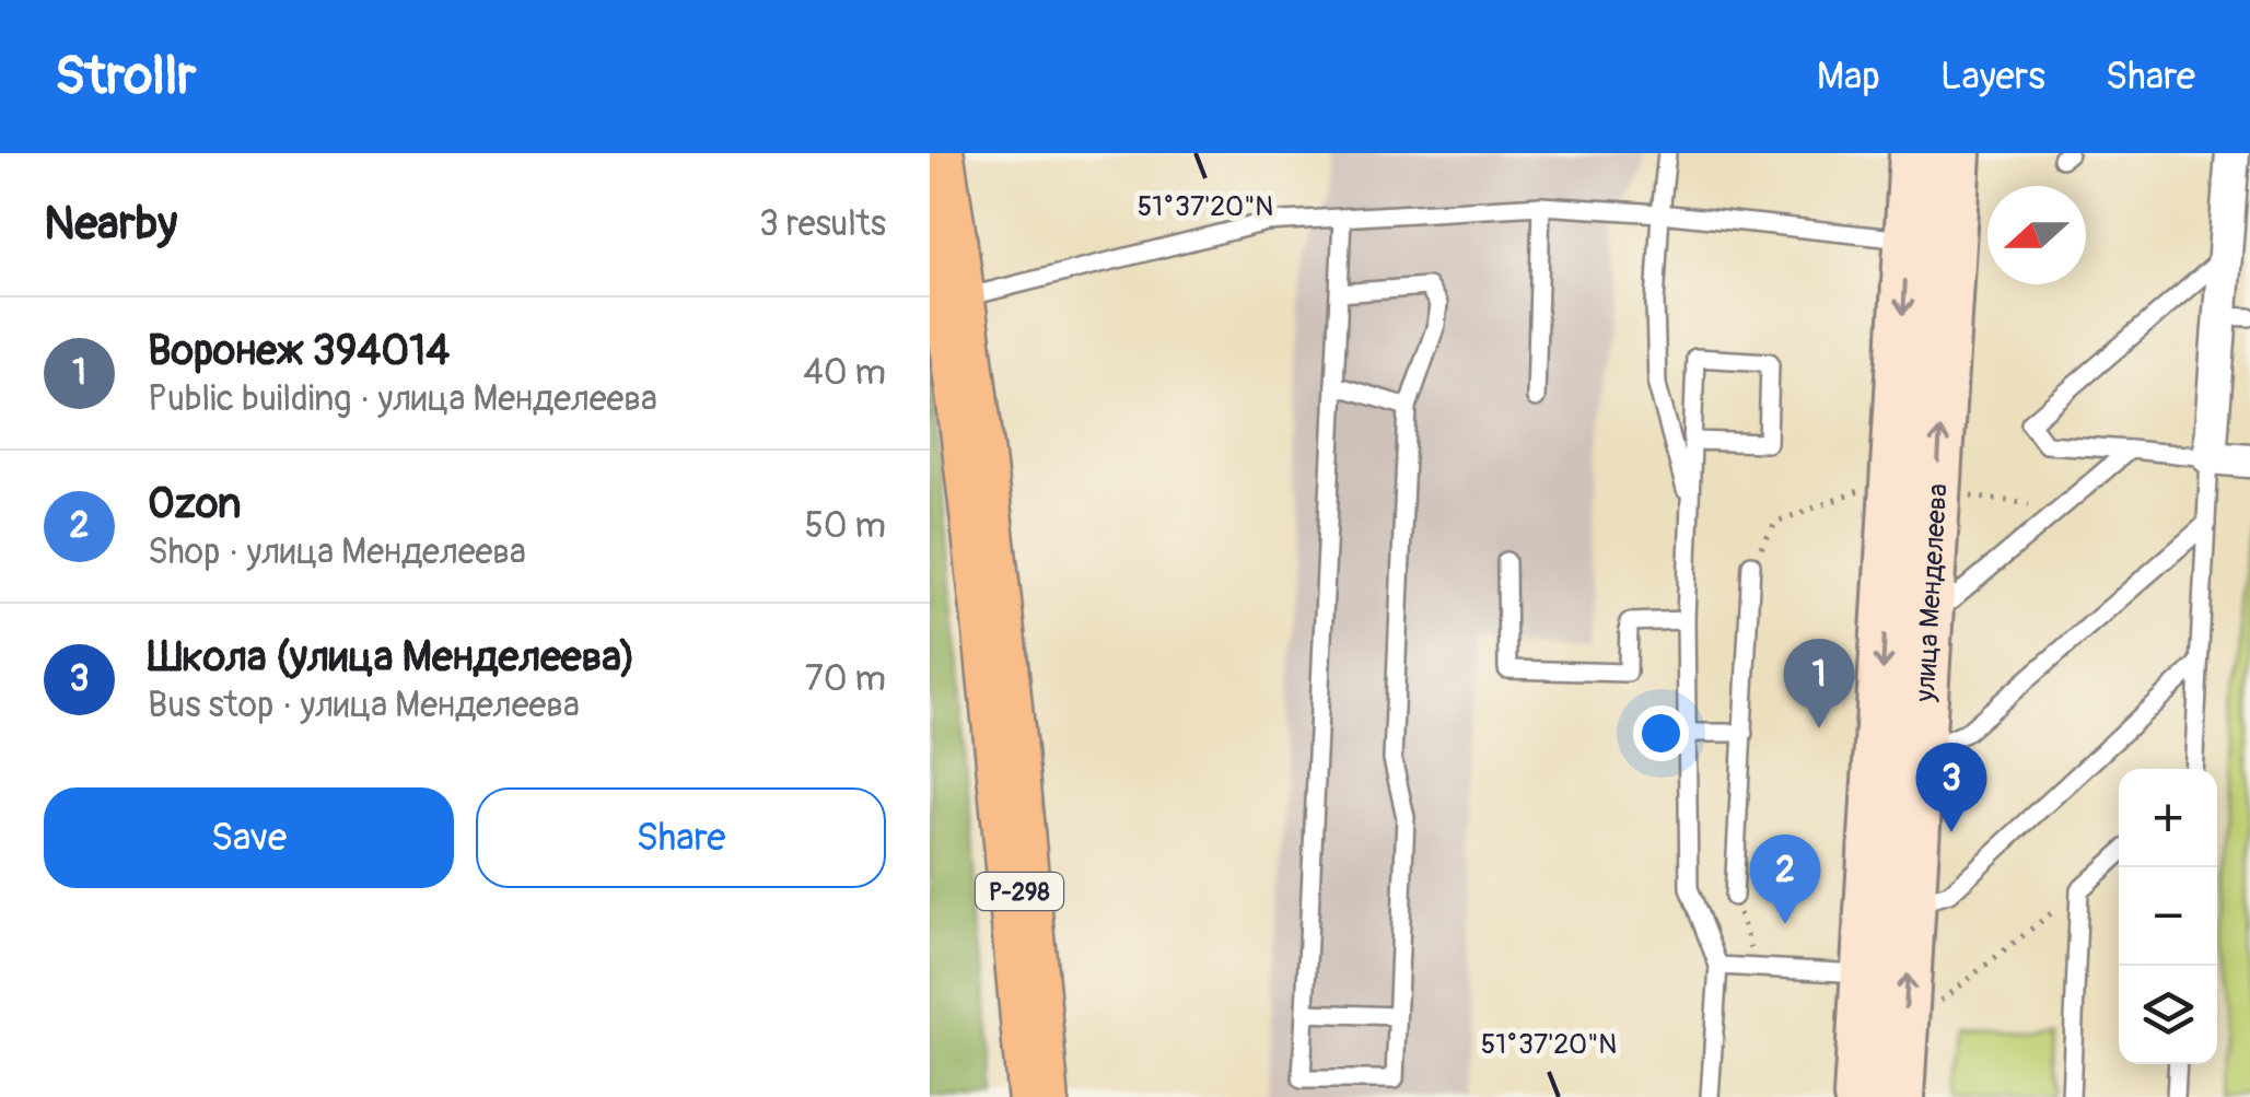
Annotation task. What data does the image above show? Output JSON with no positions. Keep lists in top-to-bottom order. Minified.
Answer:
{"streets":{"highway":["Р-298"],"street":["улица Менделеева"]},"north":"left","page":{"header":"Strollr","nav":["Map","Layers","Share"],"heading":["Nearby","3 results"],"list":[{"mark":"1","name":"Воронеж 394014","note":"Public building · улица Менделеева","value":"40 m"},{"mark":"2","name":"Ozon","note":"Shop · улица Менделеева","value":"50 m"},{"mark":"3","name":"Школа (улица Менделеева)","note":"Bus stop · улица Менделеева","value":"70 m"}],"pins":["1","3","2"],"buttons":["Save","Share"],"map_buttons":["+","−"]},"coordinates":["51°37'20\"N"]}
